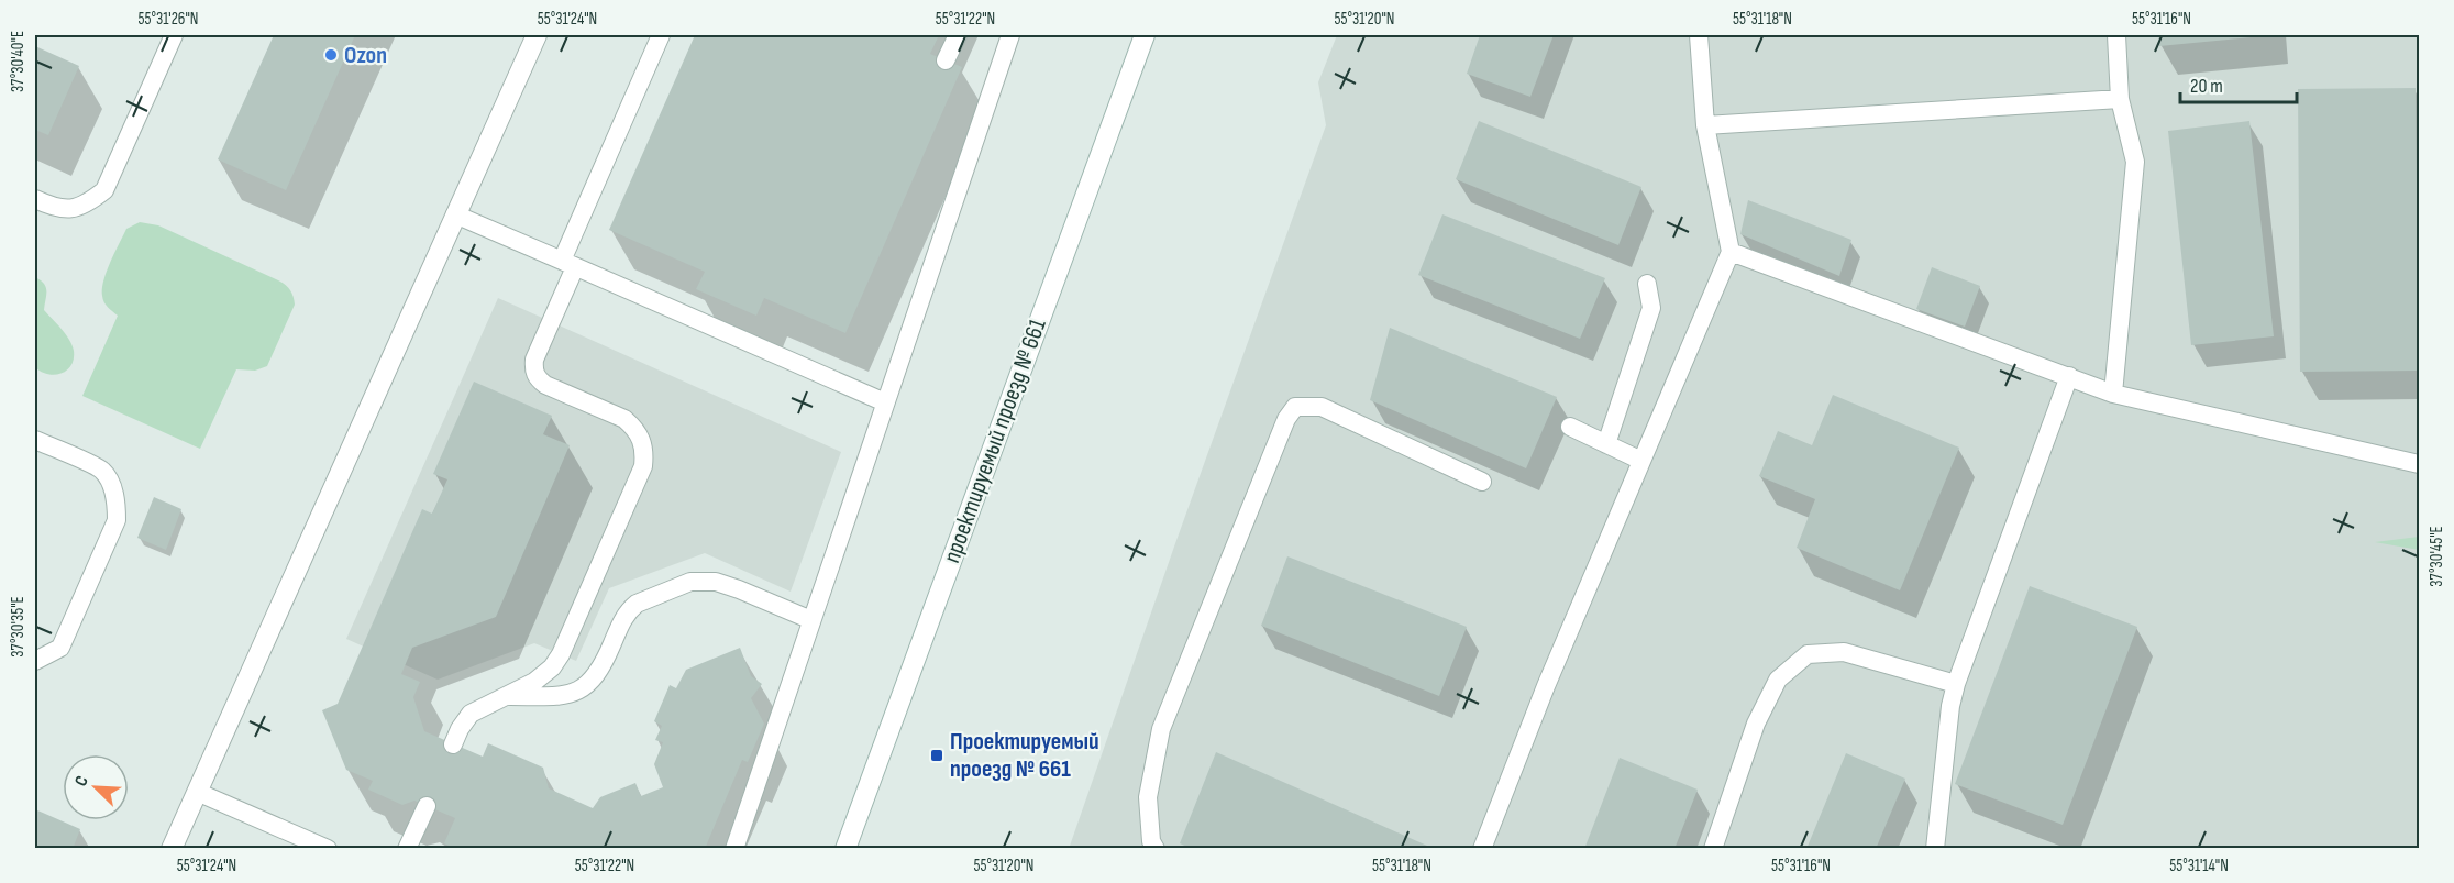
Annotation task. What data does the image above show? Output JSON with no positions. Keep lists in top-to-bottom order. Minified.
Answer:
{"streets":{"street":["проектируемый проезд № 661"]},"places":{"other":["Ozon"],"transit":["Проектируемый проезд № 661"]},"scale_bar":"20 m","north":"top left","coordinates":["55°31'26\"N","55°31'24\"N","55°31'22\"N","55°31'20\"N","55°31'18\"N","55°31'16\"N","37°30'40\"E","37°30'45\"E","37°30'35\"E","55°31'14\"N"]}
